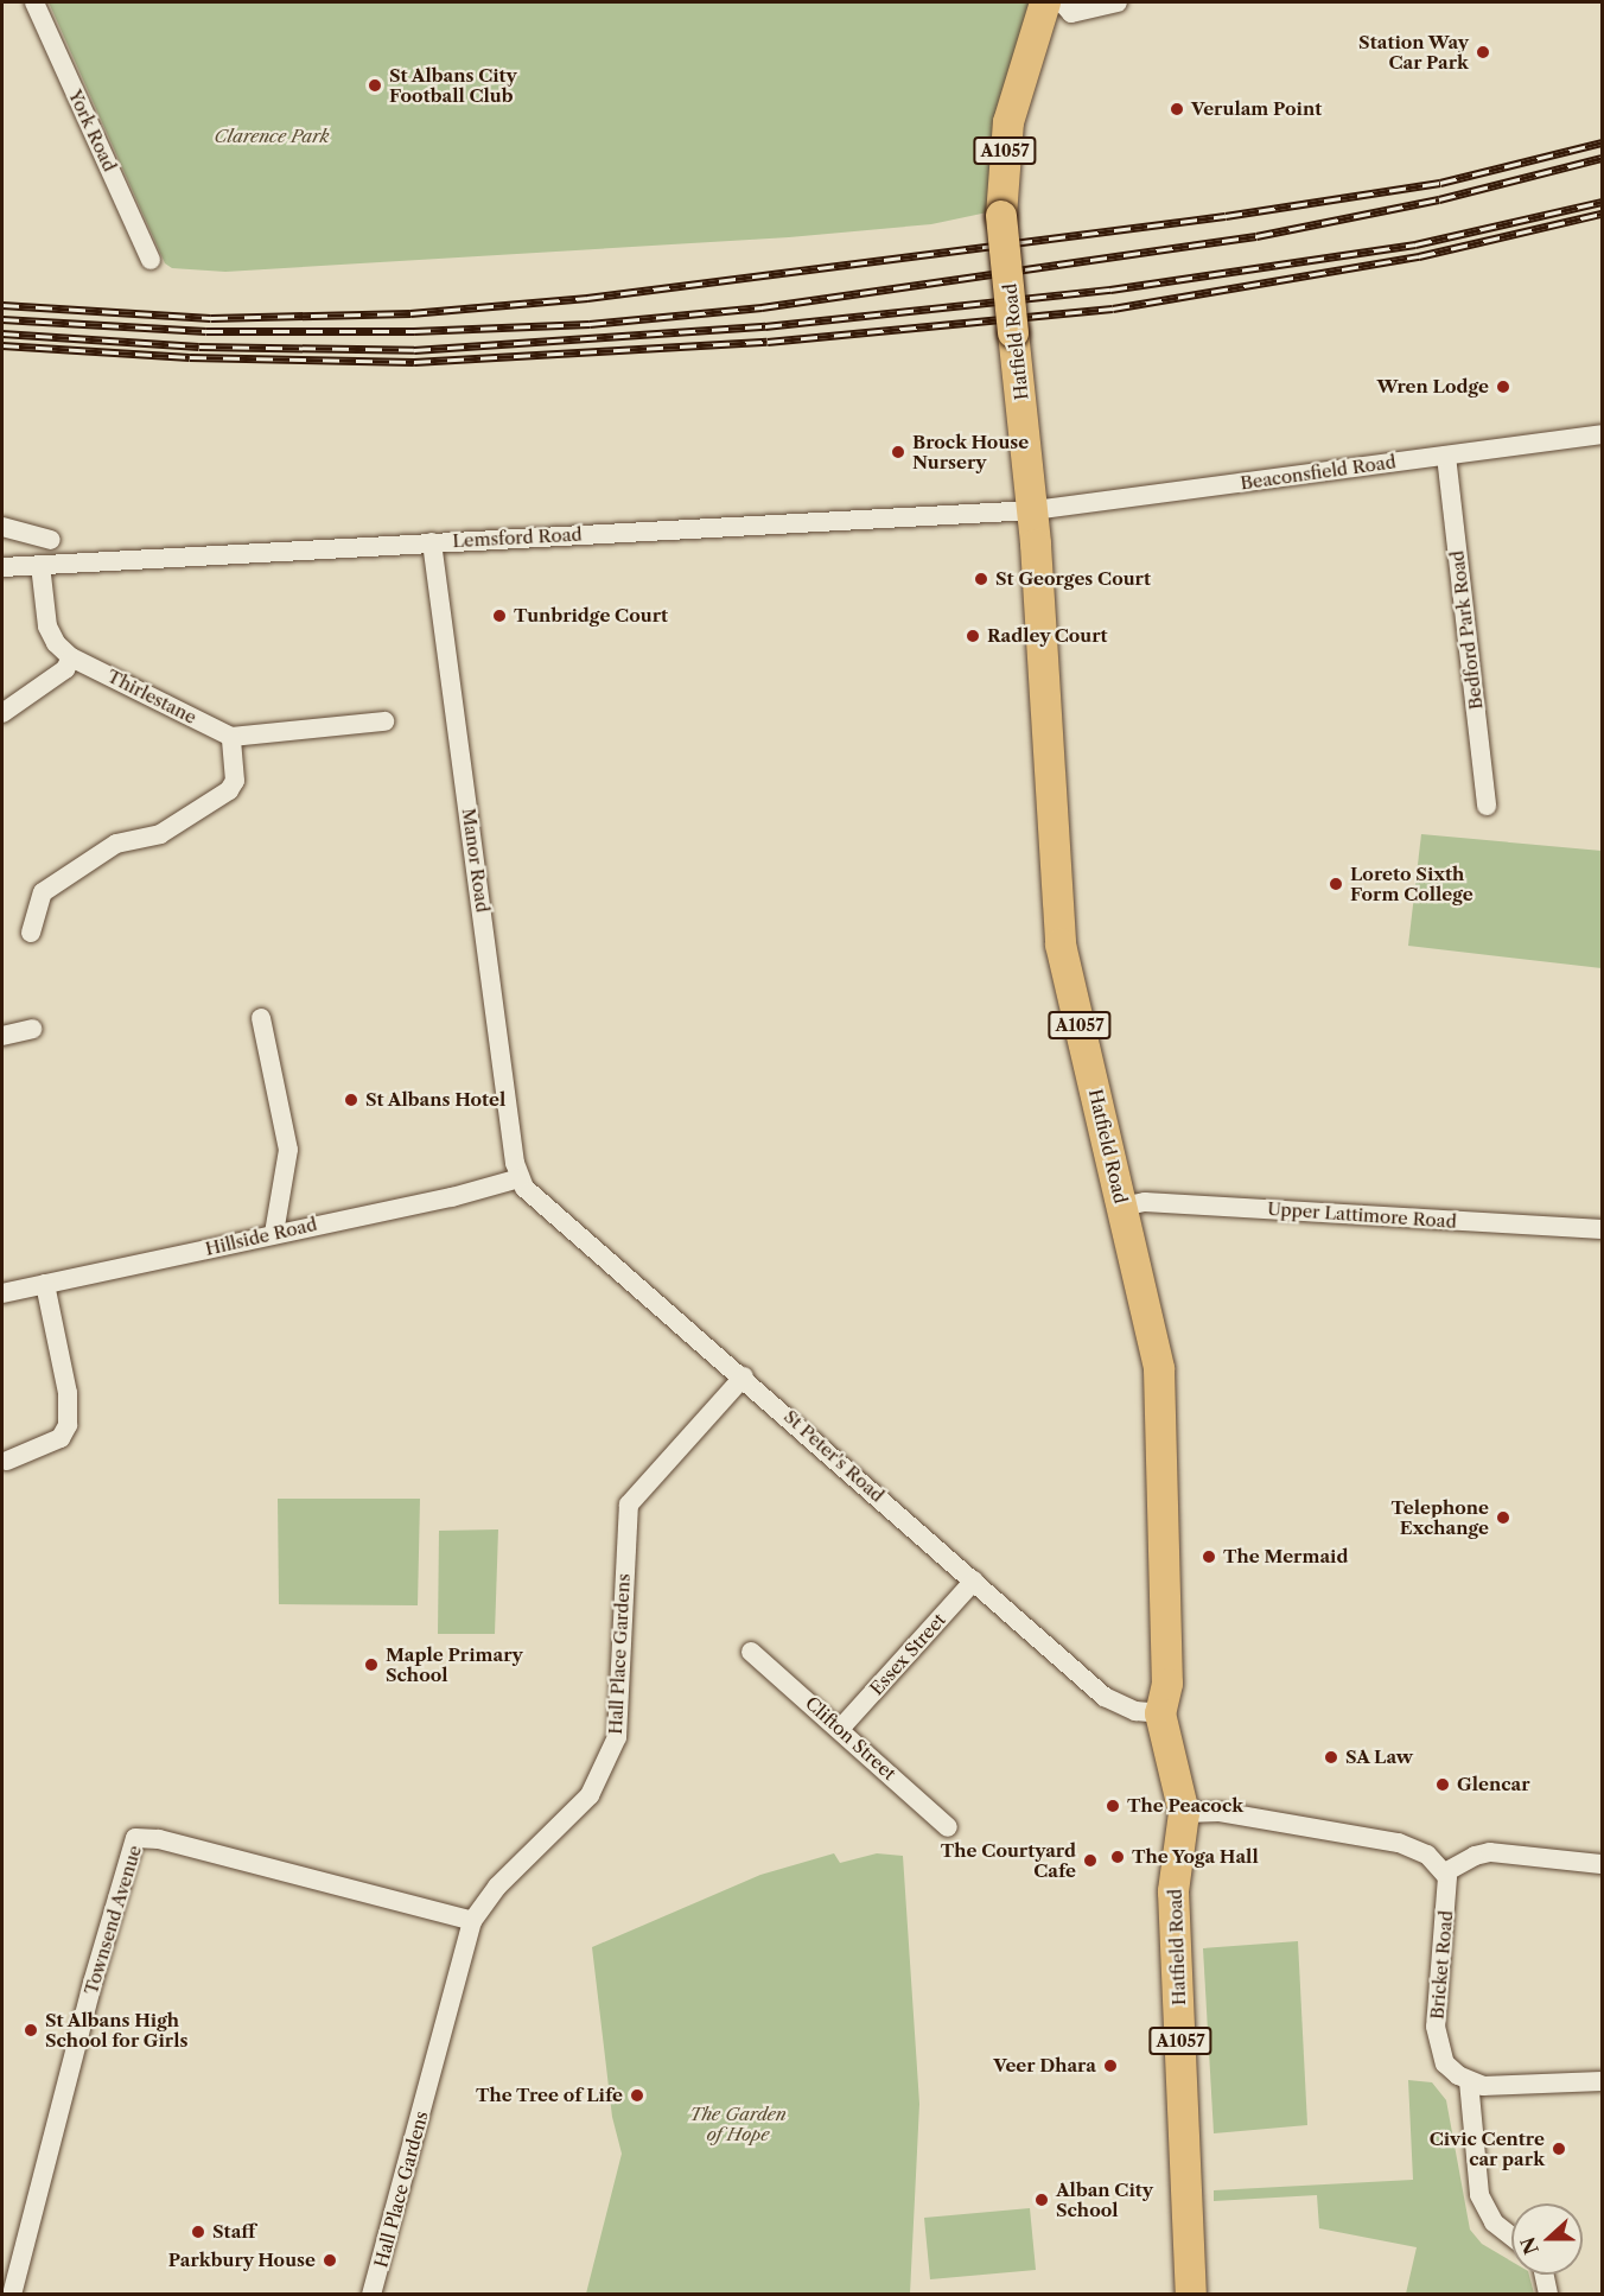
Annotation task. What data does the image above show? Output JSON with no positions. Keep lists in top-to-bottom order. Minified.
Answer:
{"streets":{"main road":["A1057","Hatfield Road"],"street":["York Road","Beaconsfield Road","Lemsford Road","Bedford Park Road","Thirlestane","Manor Road","Upper Lattimore Road","Hillside Road","St Peter's Road","Hall Place Gardens","Essex Street","Clifton Street","Townsend Avenue","Bricket Road"]},"crossings":[["Hatfield Road","Beaconsfield Road"],["Hatfield Road","Lemsford Road"],["Hatfield Road","Upper Lattimore Road"],["Hatfield Road","St Peter's Road"],["Beaconsfield Road","Lemsford Road"],["Beaconsfield Road","Bedford Park Road"],["Lemsford Road","Thirlestane"],["Lemsford Road","Manor Road"],["Manor Road","Hillside Road"],["Manor Road","St Peter's Road"],["Hillside Road","St Peter's Road"],["St Peter's Road","Hall Place Gardens"],["St Peter's Road","Essex Street"],["Hall Place Gardens","Townsend Avenue"],["Essex Street","Clifton Street"]],"parks":["Clarence Park","The Garden of Hope"],"places":["Station Way Car Park","St Albans City Football Club","Verulam Point","Wren Lodge","Brock House Nursery","St Georges Court","Tunbridge Court","Radley Court","Loreto Sixth Form College","St Albans Hotel","Telephone Exchange","The Mermaid","Maple Primary School","SA Law","Glencar","The Peacock","The Yoga Hall","The Courtyard Cafe","St Albans High School for Girls","Veer Dhara","The Tree of Life","Civic Centre car park","Alban City School","Staff","Parkbury House"],"north":"left"}
